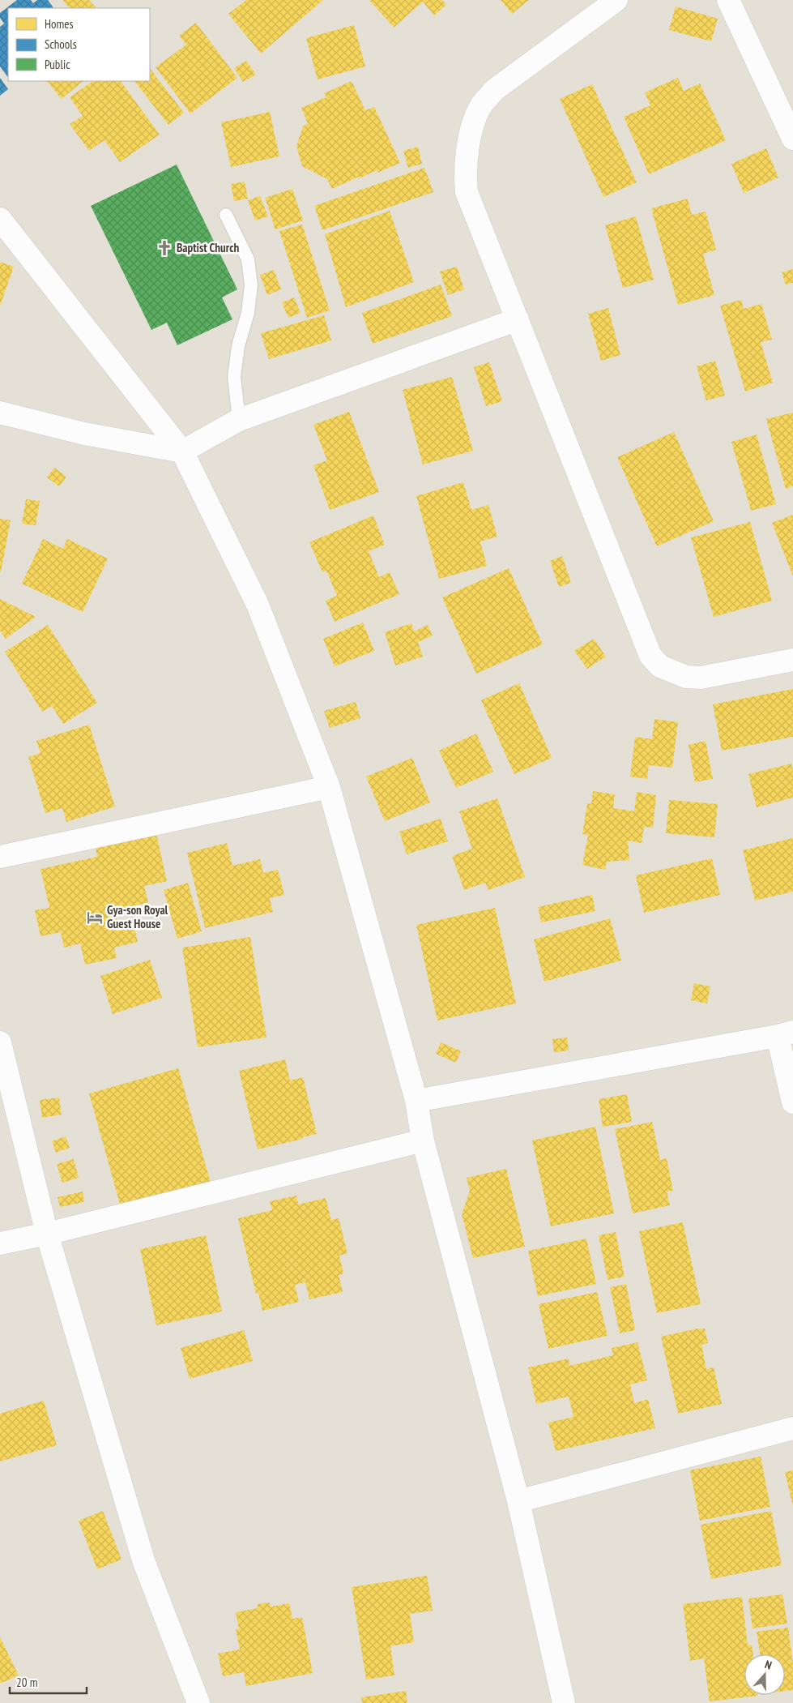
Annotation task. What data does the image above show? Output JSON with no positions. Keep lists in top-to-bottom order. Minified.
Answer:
{"places":{"church":["Baptist Church"],"hotel":["Gya-son Royal Guest House"]},"legend":["Homes","Schools","Public"],"scale_bar":"20 m","north":"top"}
